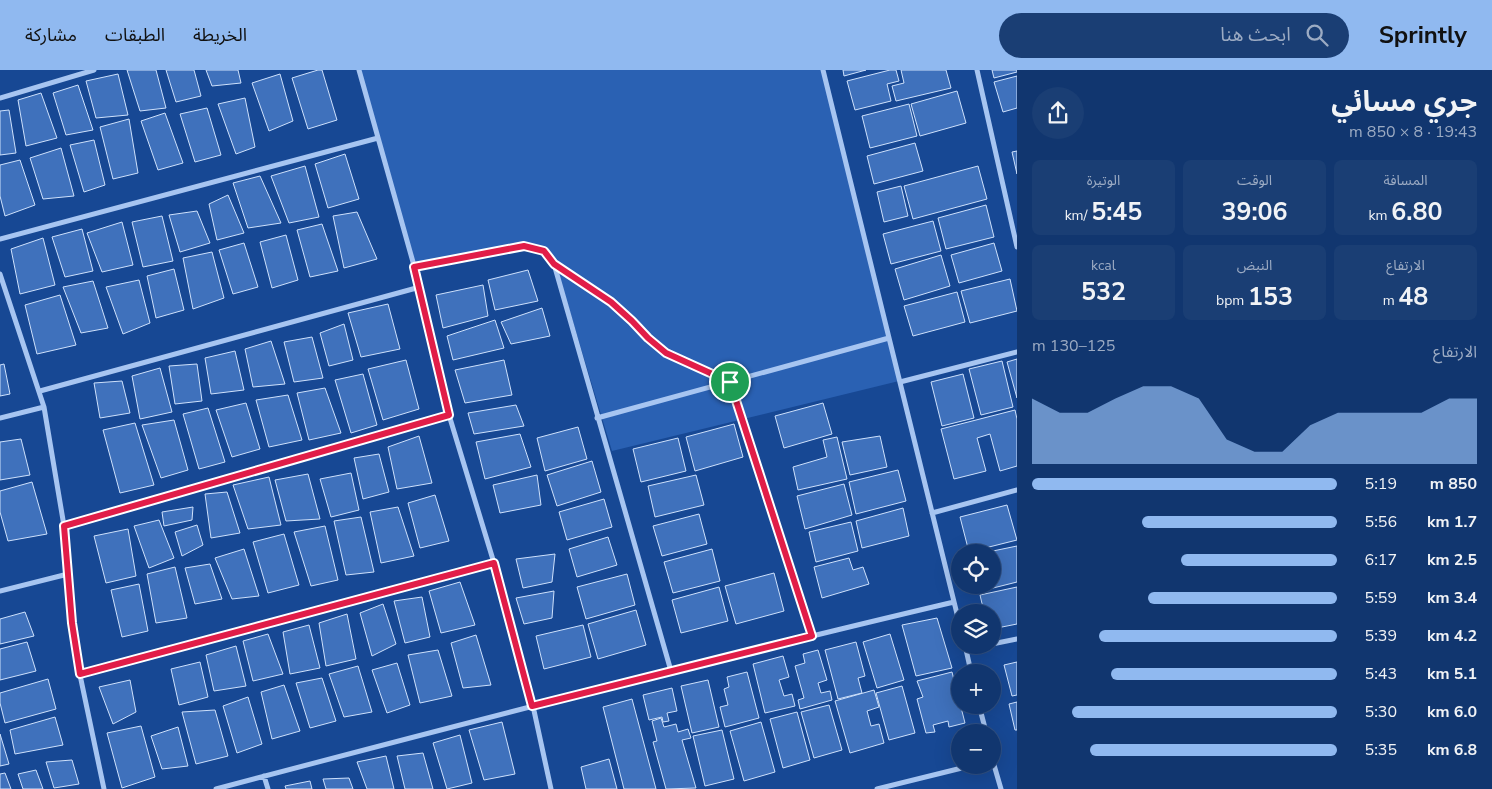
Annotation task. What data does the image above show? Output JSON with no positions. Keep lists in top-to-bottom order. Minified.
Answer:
{"page":{"header":"Sprintly","search":"ابحث هنا","nav":["الخريطة","الطبقات","مشاركة"],"heading":["جري مسائي","19:43 · 8 × 850 m"],"stats":[["المسافة","6.80 km"],["الوقت","39:06"],["الوتيرة","5:45 /km"],["الارتفاع","48 m"],["النبض","153 bpm"],["kcal","532"]],"chart":["الارتفاع","125–130 m"],"list":[{"name":"850 m","note":"5:19"},{"name":"1.7 km","note":"5:56"},{"name":"2.5 km","note":"6:17"},{"name":"3.4 km","note":"5:59"},{"name":"4.2 km","note":"5:39"},{"name":"5.1 km","note":"5:43"},{"name":"6.0 km","note":"5:30"},{"name":"6.8 km","note":"5:35"}],"map_buttons":["+","−"]}}
